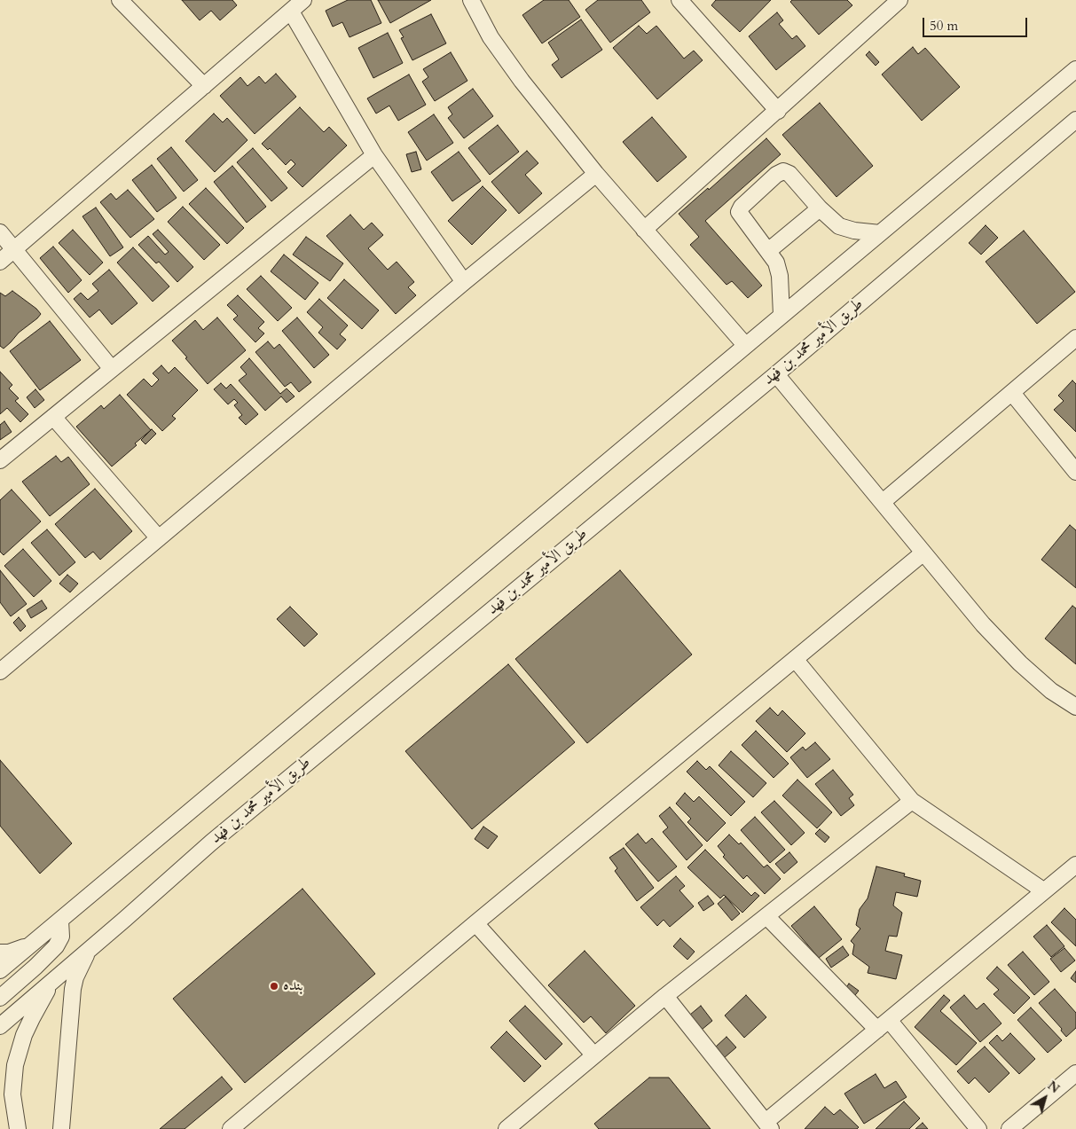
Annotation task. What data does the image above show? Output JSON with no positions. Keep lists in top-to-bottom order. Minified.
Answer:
{"streets":{"street":["طريق الأمير محمد بن فهد"]},"places":["بنده"],"scale_bar":"50 m","north":"top right"}
